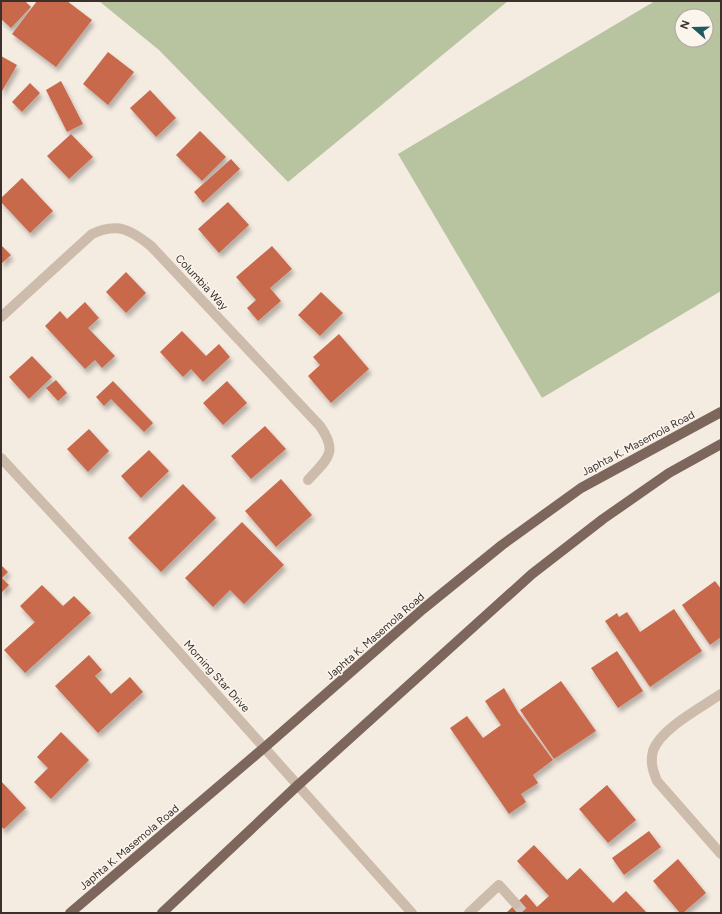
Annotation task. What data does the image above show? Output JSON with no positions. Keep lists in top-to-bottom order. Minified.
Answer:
{"streets":{"main road":["Japhta K. Masemola Road"],"street":["Columbia Way","Morning Star Drive"]},"crossings":[["Japhta K. Masemola Road","Morning Star Drive"]],"north":"left"}
